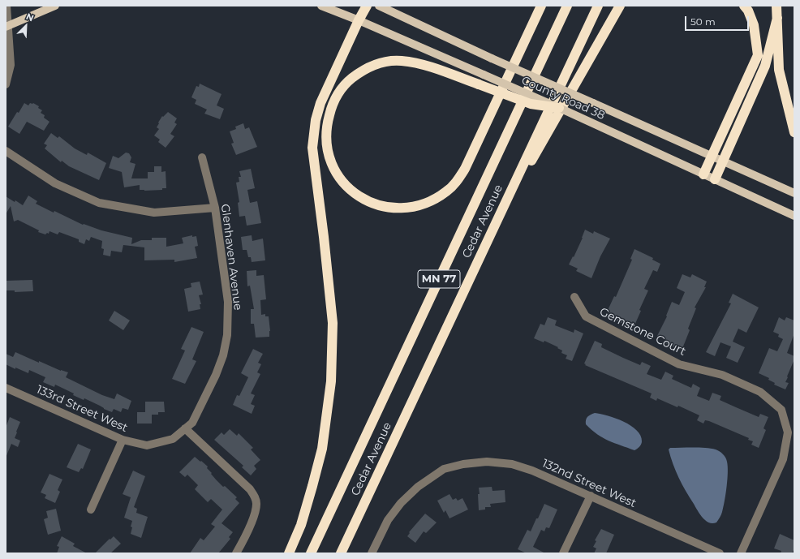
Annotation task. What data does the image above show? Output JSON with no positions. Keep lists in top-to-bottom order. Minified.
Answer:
{"streets":{"highway":["Cedar Avenue","MN 77"],"main road":["County Road 38"],"street":["Glenhaven Avenue","Gemstone Court","133rd Street West","132nd Street West"]},"crossings":[["Glenhaven Avenue","133rd Street West"]],"scale_bar":"50 m","north":"top right"}
